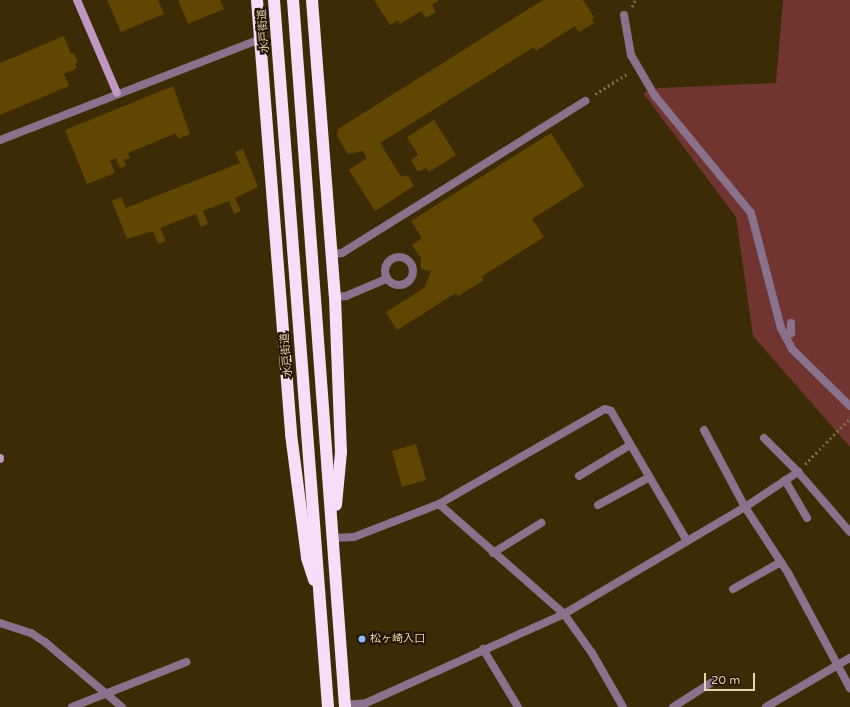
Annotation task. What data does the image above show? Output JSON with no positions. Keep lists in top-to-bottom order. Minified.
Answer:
{"streets":{"highway":["水戸街道"]},"places":["松ヶ崎入口"],"scale_bar":"20 m"}
